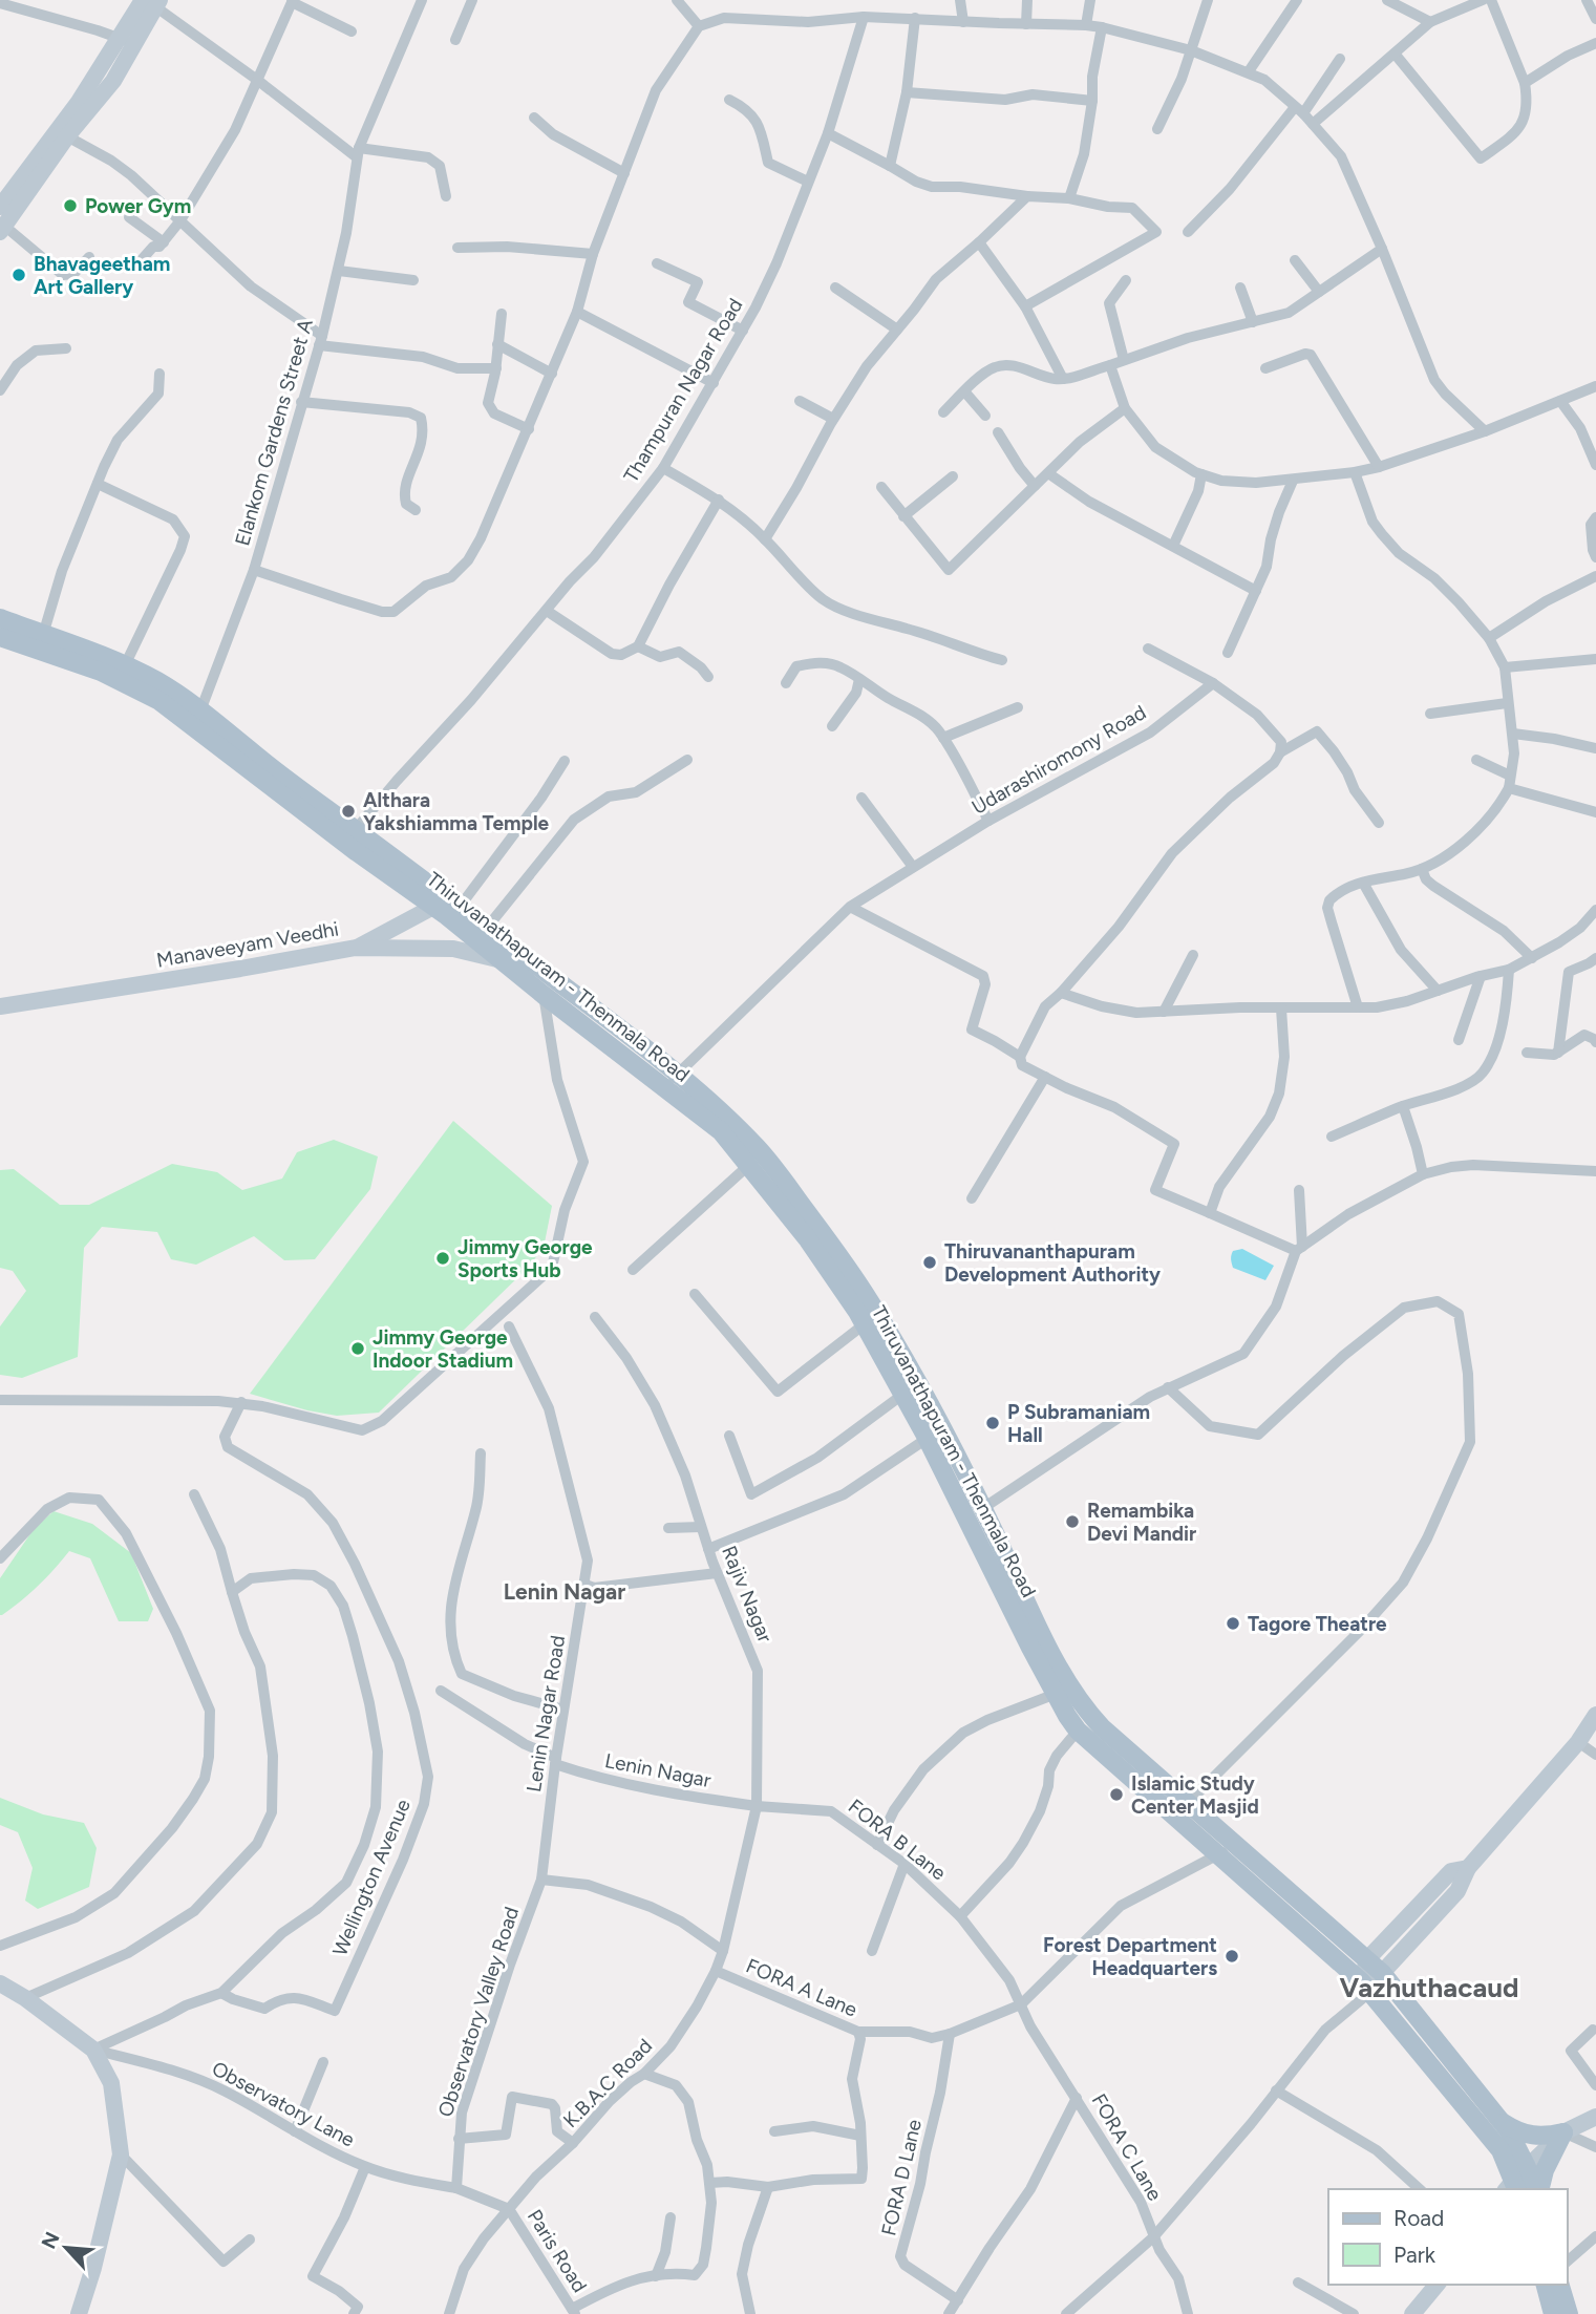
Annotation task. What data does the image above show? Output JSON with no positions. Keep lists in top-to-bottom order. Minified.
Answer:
{"streets":{"main road":["Manaveeyam Veedhi","Thiruvanathapuram - Thenmala Road"],"street":["Thampuran Nagar Road","Elankom Gardens Street A","Udarashiromony Road","Rajiv Nagar","Lenin Nagar Road","Lenin Nagar","FORA B Lane","Wellington Avenue","FORA A Lane","Observatory Valley Road","K.B.A.C Road","Observatory Lane","FORA C Lane","FORA D Lane","Paris Road"]},"crossings":[["Udarashiromony Road","Thiruvanathapuram - Thenmala Road"],["Manaveeyam Veedhi","Thiruvanathapuram - Thenmala Road"],["Rajiv Nagar","Lenin Nagar"],["Rajiv Nagar","FORA B Lane"],["Lenin Nagar Road","Lenin Nagar"],["Lenin Nagar Road","Observatory Valley Road"],["Lenin Nagar","FORA B Lane"],["FORA B Lane","FORA A Lane"],["FORA B Lane","FORA C Lane"],["FORA A Lane","K.B.A.C Road"],["FORA A Lane","FORA C Lane"],["FORA A Lane","FORA D Lane"],["Observatory Valley Road","Observatory Lane"],["K.B.A.C Road","Paris Road"]],"districts":["Lenin Nagar","Vazhuthacaud"],"places":["Power Gym","Bhavageetham Art Gallery","Althara Yakshiamma Temple","Jimmy George Sports Hub","Thiruvananthapuram Development Authority","Jimmy George Indoor Stadium","P Subramaniam Hall","Remambika Devi Mandir","Tagore Theatre","Islamic Study Center Masjid","Forest Department Headquarters"],"legend":["Road","Park"],"north":"top left"}
